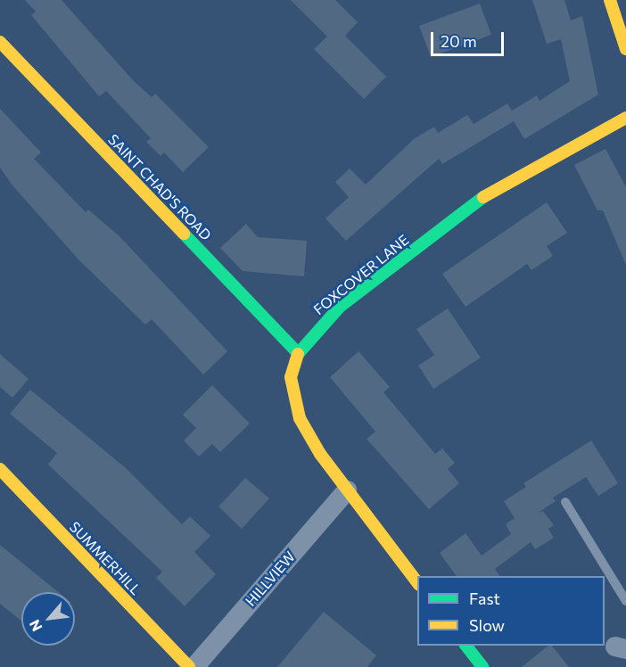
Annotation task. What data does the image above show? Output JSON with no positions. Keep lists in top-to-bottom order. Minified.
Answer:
{"streets":{"street":["SAINT CHAD'S ROAD","FOXCOVER LANE","SUMMERHILL","HILLVIEW"]},"crossings":[["SAINT CHAD'S ROAD","FOXCOVER LANE"],["FOXCOVER LANE","HILLVIEW"]],"legend":["Fast","Slow"],"scale_bar":"20 m","north":"bottom left"}
